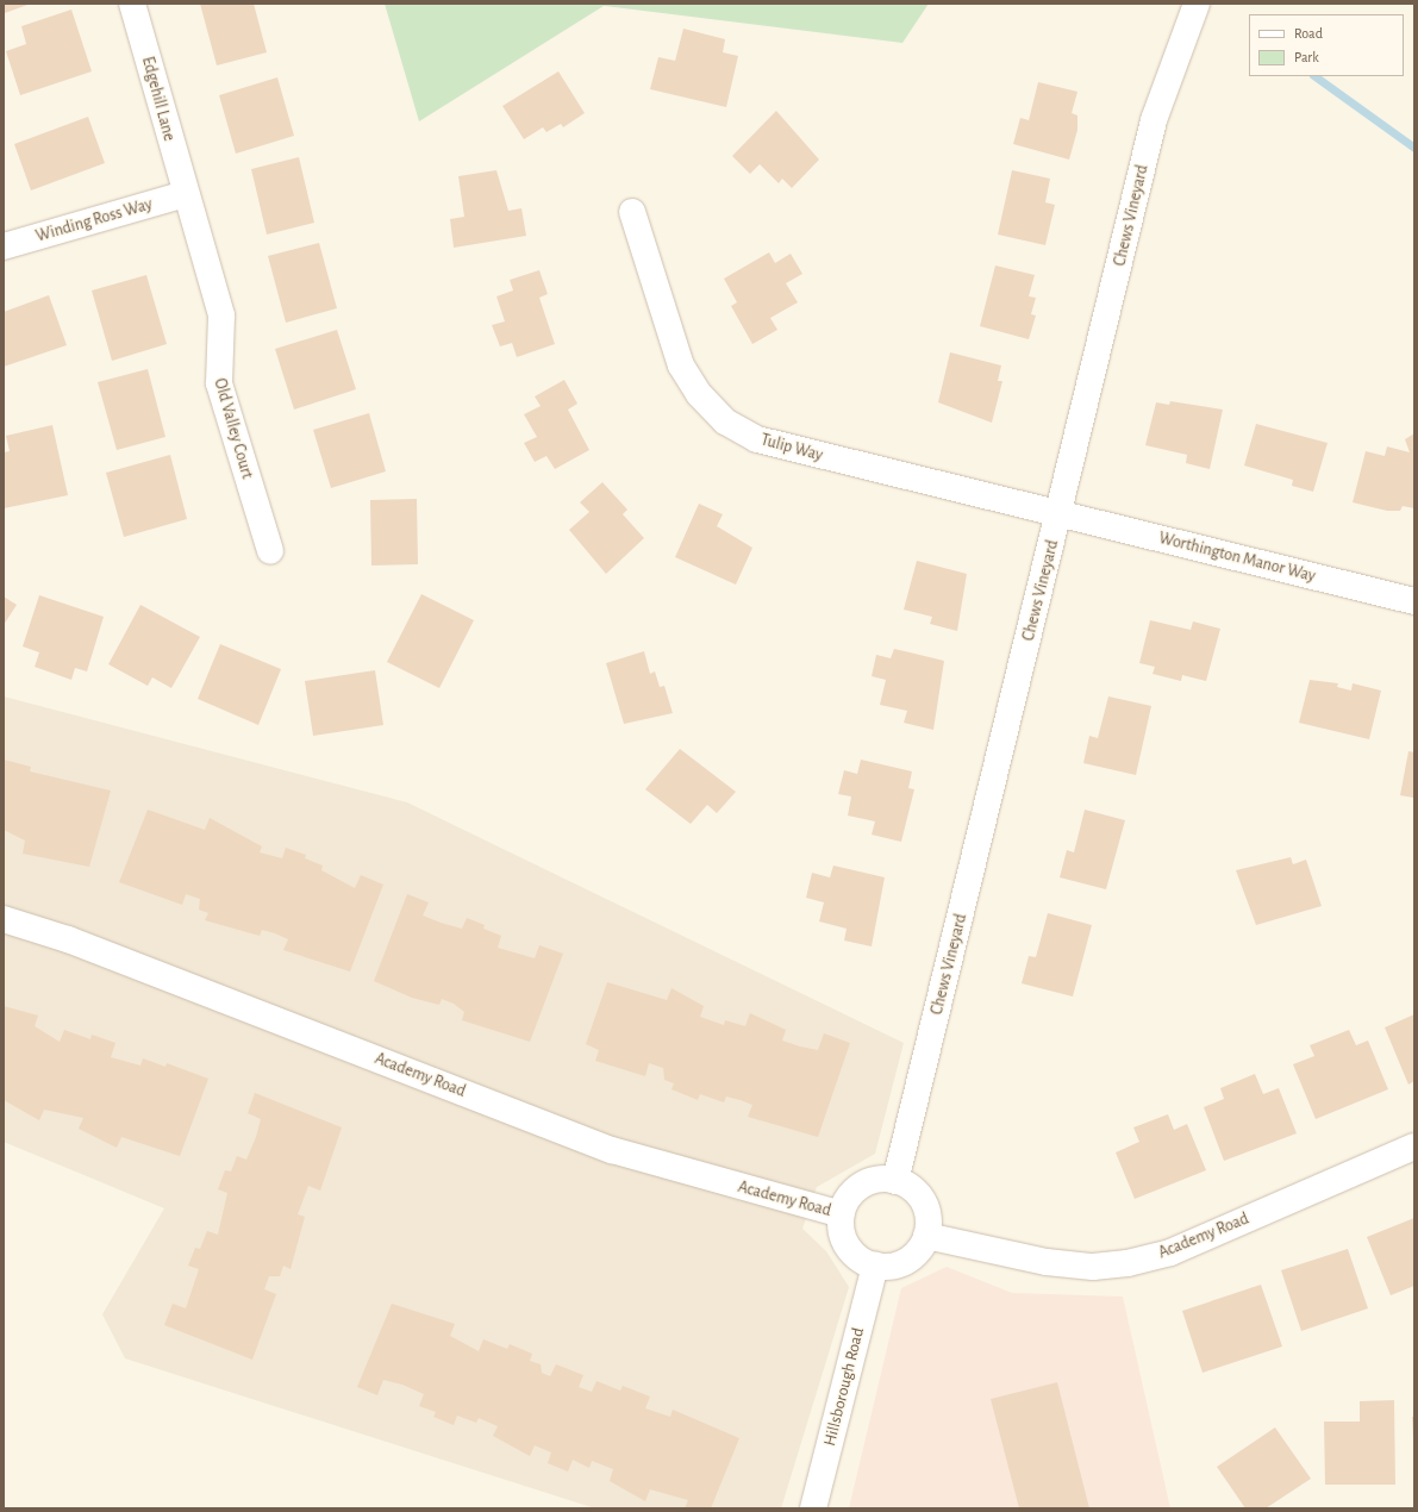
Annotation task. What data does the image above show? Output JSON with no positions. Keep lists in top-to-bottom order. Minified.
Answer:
{"streets":{"street":["Edgehill Lane","Chews Vineyard","Winding Ross Way","Old Valley Court","Tulip Way","Worthington Manor Way","Academy Road","Hillsborough Road"]},"crossings":[["Edgehill Lane","Winding Ross Way"],["Edgehill Lane","Old Valley Court"],["Chews Vineyard","Tulip Way"],["Chews Vineyard","Worthington Manor Way"],["Chews Vineyard","Academy Road"],["Chews Vineyard","Hillsborough Road"],["Winding Ross Way","Old Valley Court"],["Tulip Way","Worthington Manor Way"],["Academy Road","Hillsborough Road"]],"legend":["Road","Park"]}
